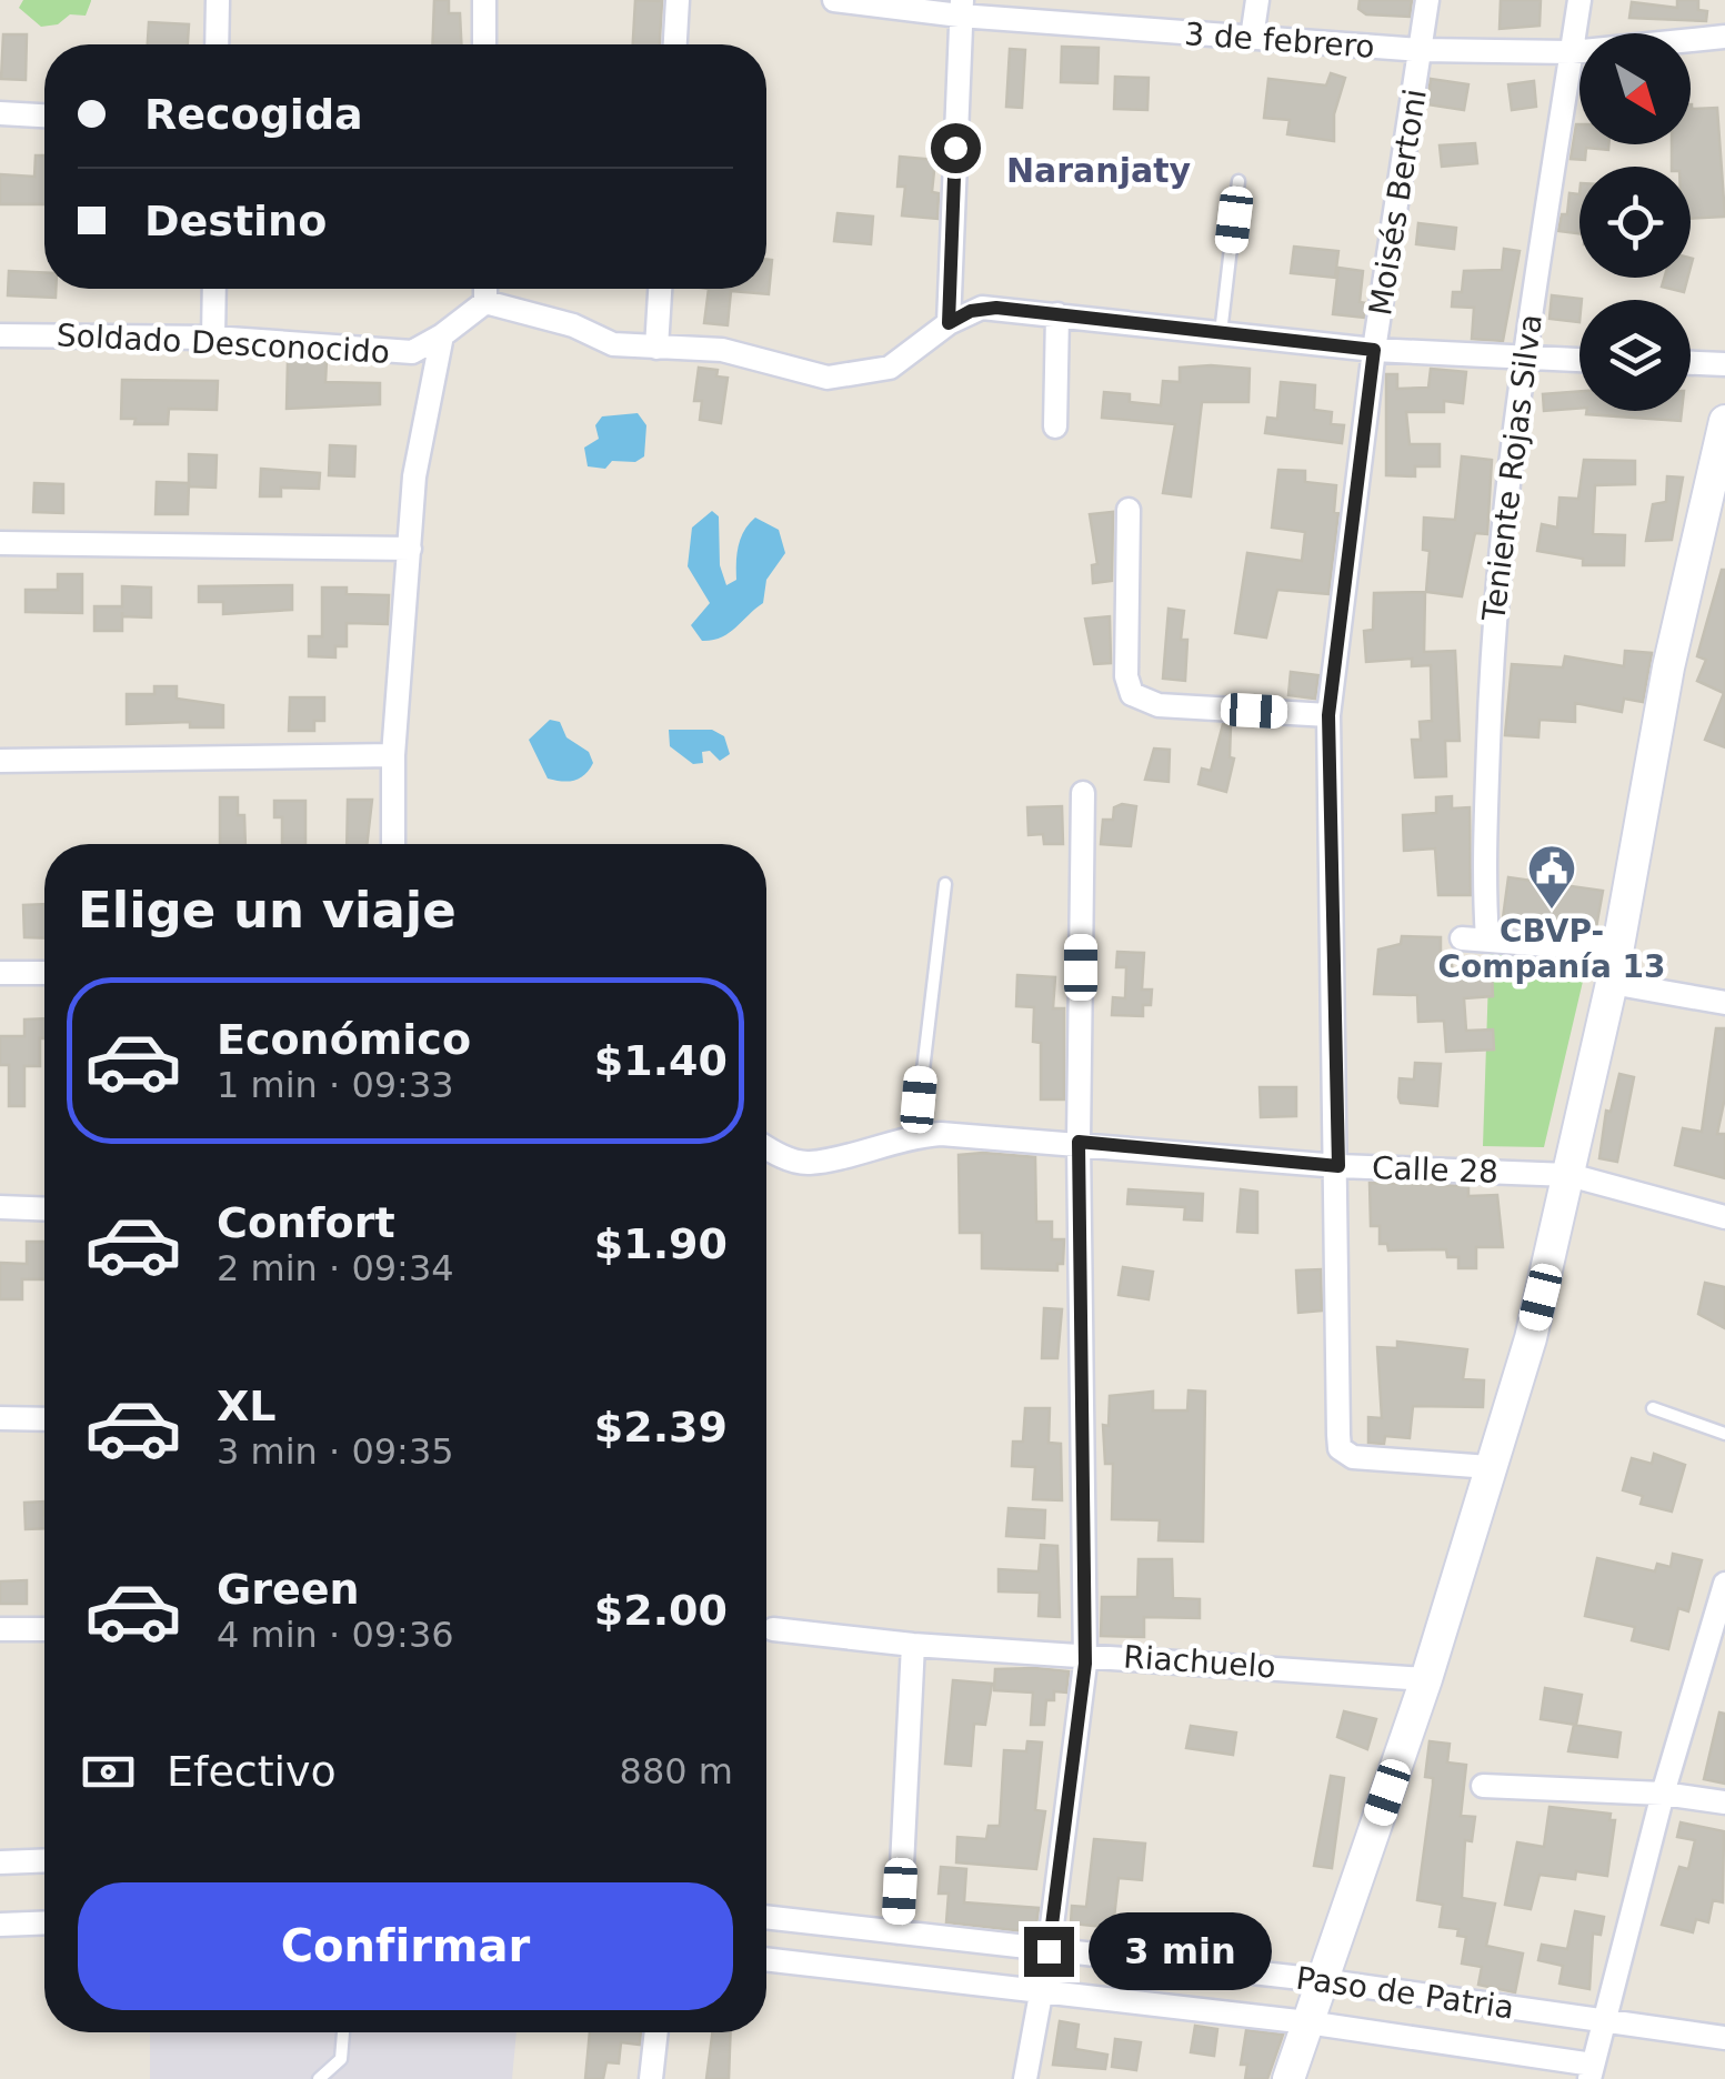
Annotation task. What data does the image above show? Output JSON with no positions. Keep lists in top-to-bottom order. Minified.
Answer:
{"streets":{"street":["3 de febrero","Moisés Bertoni","Soldado Desconocido","Teniente Rojas Silva","Calle 28","Riachuelo","Paso de Patria"]},"crossings":[["3 de febrero","Moisés Bertoni"],["3 de febrero","Teniente Rojas Silva"],["Moisés Bertoni","Calle 28"]],"districts":["Naranjaty"],"places":{"public building":["CBVP- Companía 13"]},"north":"bottom right","page":{"banner":["Recogida","Destino"],"heading":"Elige un viaje","list":[{"name":"Económico","note":"1 min · 09:33","value":"$1.40"},{"name":"Confort","note":"2 min · 09:34","value":"$1.90"},{"name":"XL","note":"3 min · 09:35","value":"$2.39"},{"name":"Green","note":"4 min · 09:36","value":"$2.00"}],"pay":["Efectivo","880 m"],"buttons":"Confirmar","bubble":"3 min"}}
